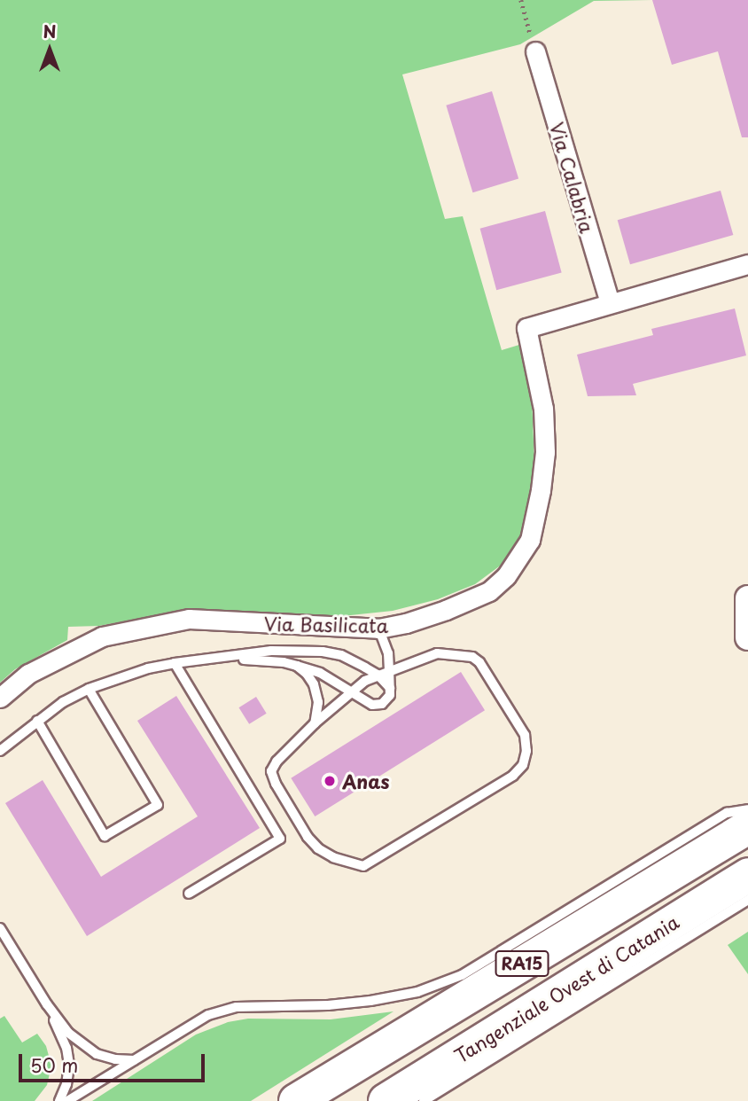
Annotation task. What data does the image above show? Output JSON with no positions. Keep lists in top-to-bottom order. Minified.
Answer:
{"streets":{"highway":["RA15","Tangenziale Ovest di Catania"],"street":["Via Calabria","Via Basilicata"]},"crossings":[["Via Calabria","Via Basilicata"]],"places":["Anas"],"scale_bar":"50 m","north":"top"}
